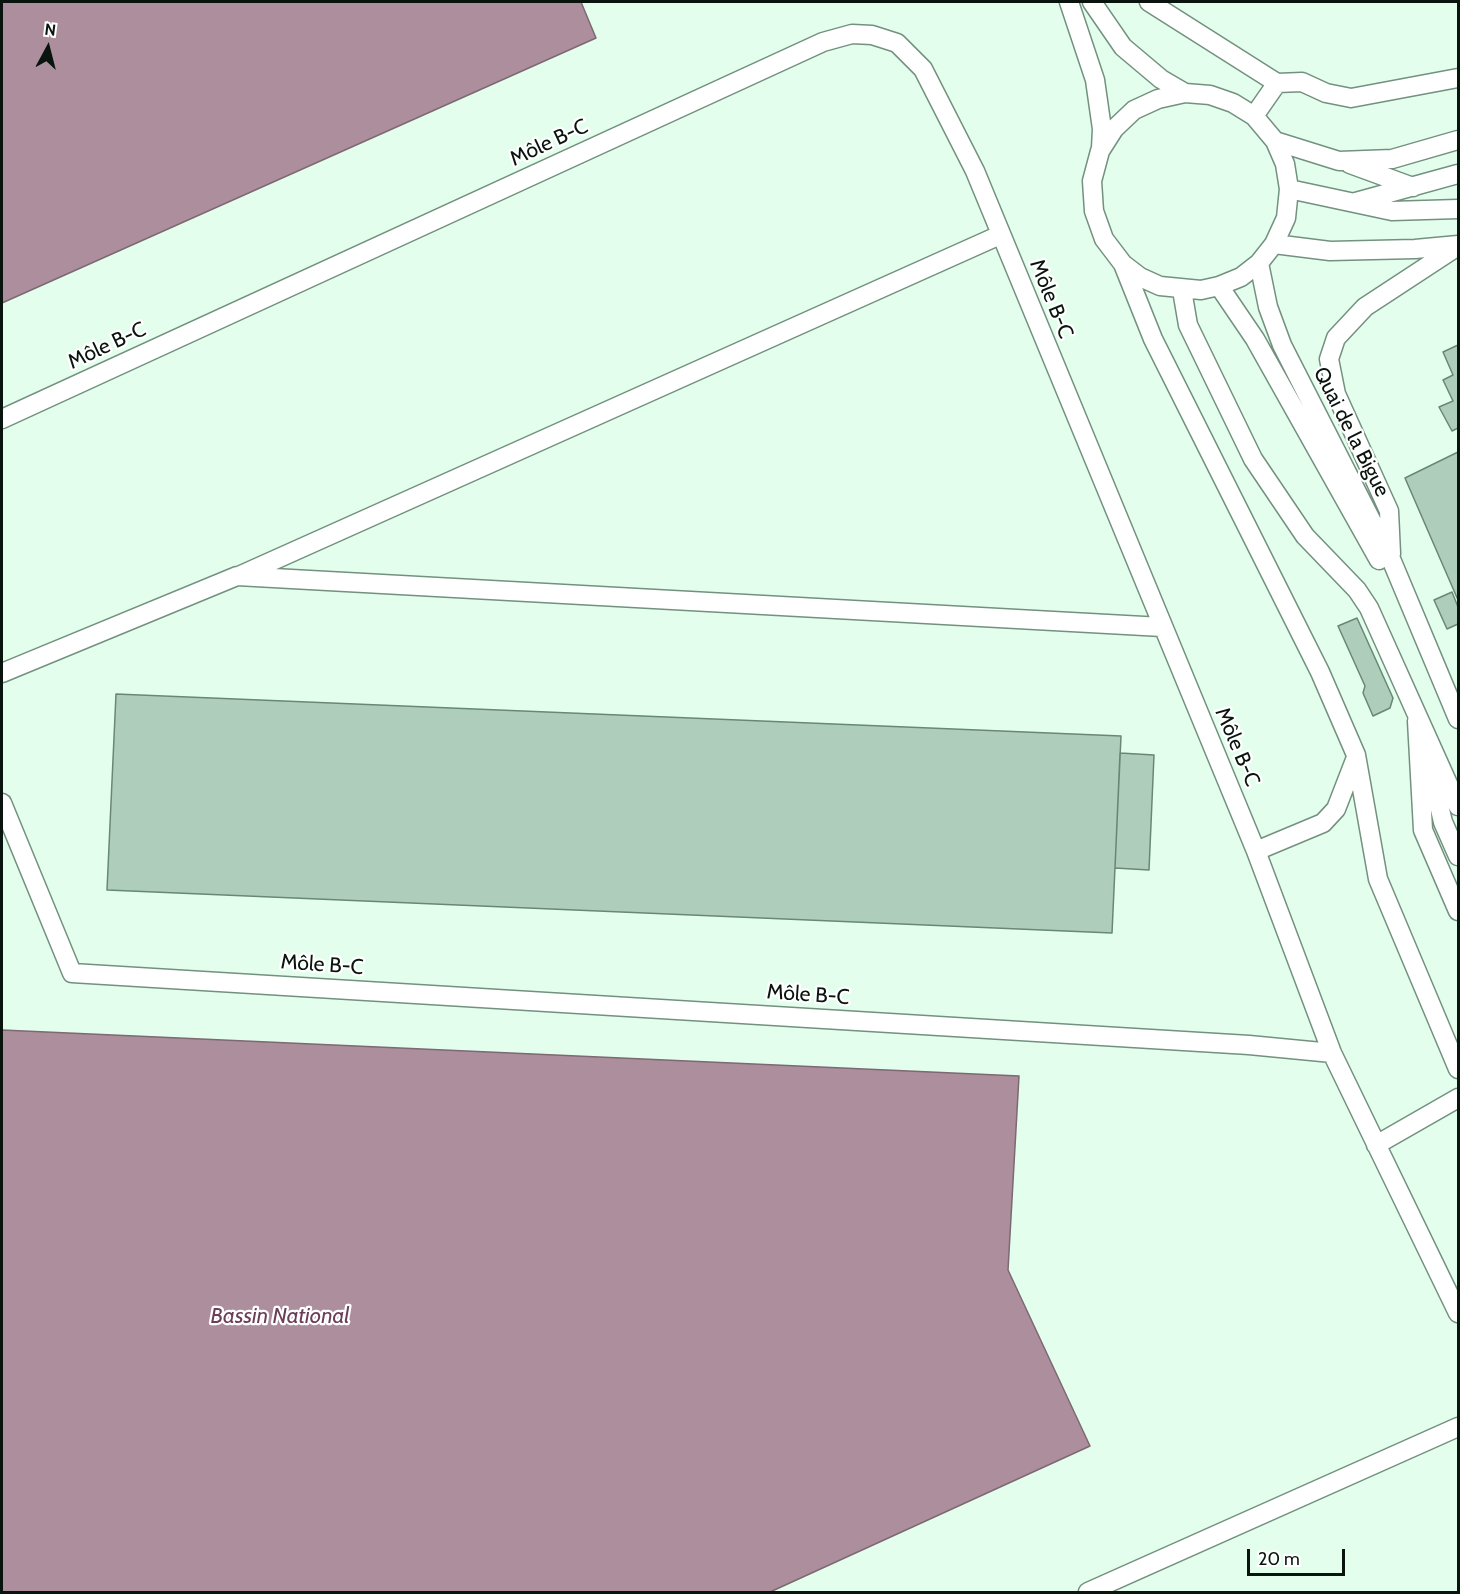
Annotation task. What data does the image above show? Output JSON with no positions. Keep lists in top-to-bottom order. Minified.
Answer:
{"streets":{"lane":["Môle B-C","Quai de la Bigue"]},"water":["Bassin National"],"scale_bar":"20 m","north":"top"}
